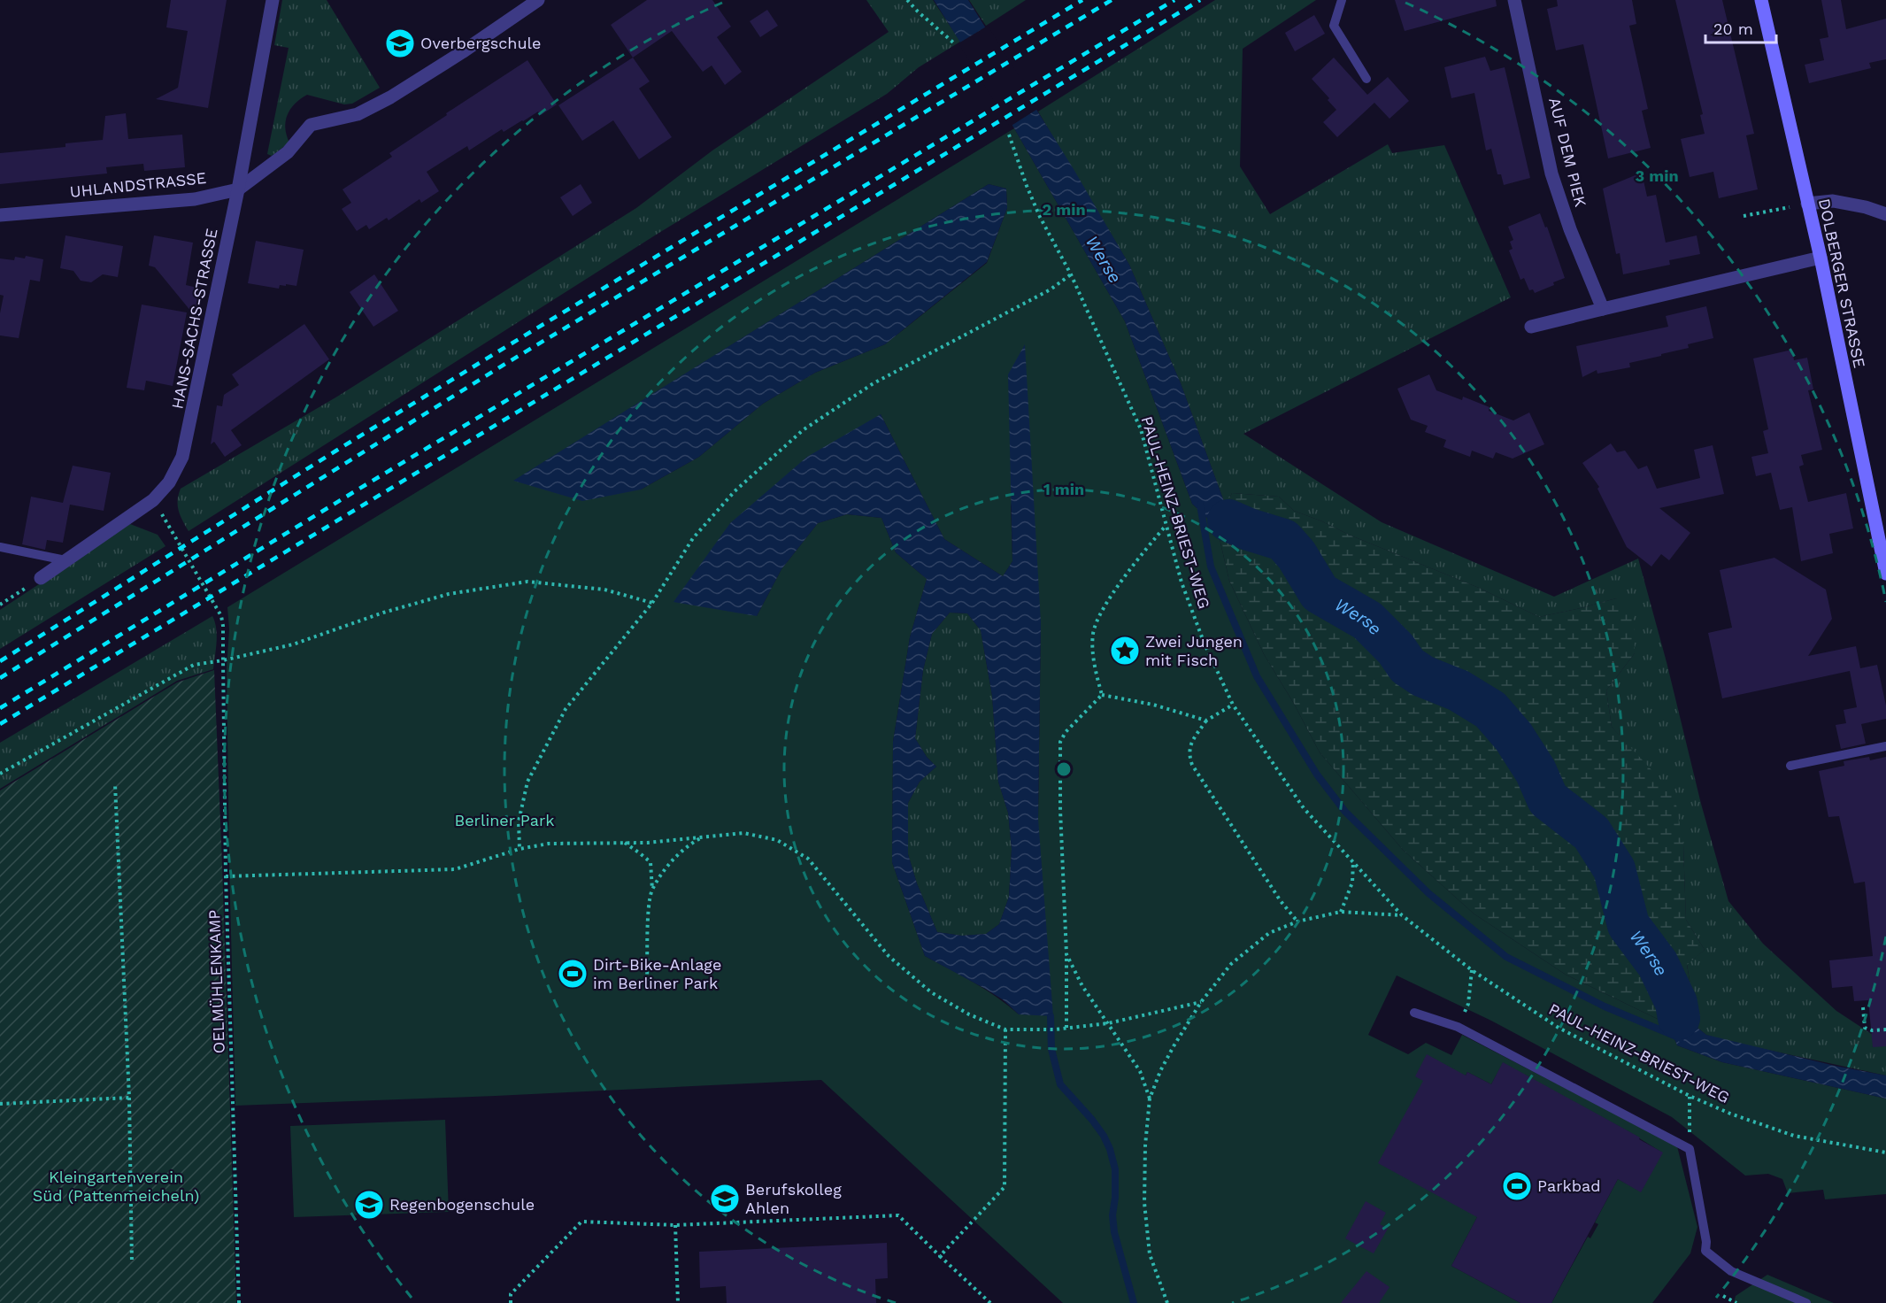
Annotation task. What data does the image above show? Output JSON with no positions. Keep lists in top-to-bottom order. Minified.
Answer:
{"streets":{"street":["AUF DEM PIEK","UHLANDSTRASSE","DOLBERGER STRASSE","HANS-SACHS-STRASSE"],"path":["PAUL-HEINZ-BRIEST-WEG","OELMÜHLENKAMP"]},"crossings":[["UHLANDSTRASSE","HANS-SACHS-STRASSE"],["HANS-SACHS-STRASSE","OELMÜHLENKAMP"]],"water":["Werse"],"parks":["Berliner Park","Kleingartenverein Süd (Pattenmeicheln)"],"places":{"school or university":["Overbergschule","Berufskolleg Ahlen","Regenbogenschule"],"place":["Zwei Jungen mit Fisch"],"sports":["Dirt-Bike-Anlage im Berliner Park","Parkbad"]},"scale_bar":"20 m","rings":["3 min","2 min","1 min"]}
